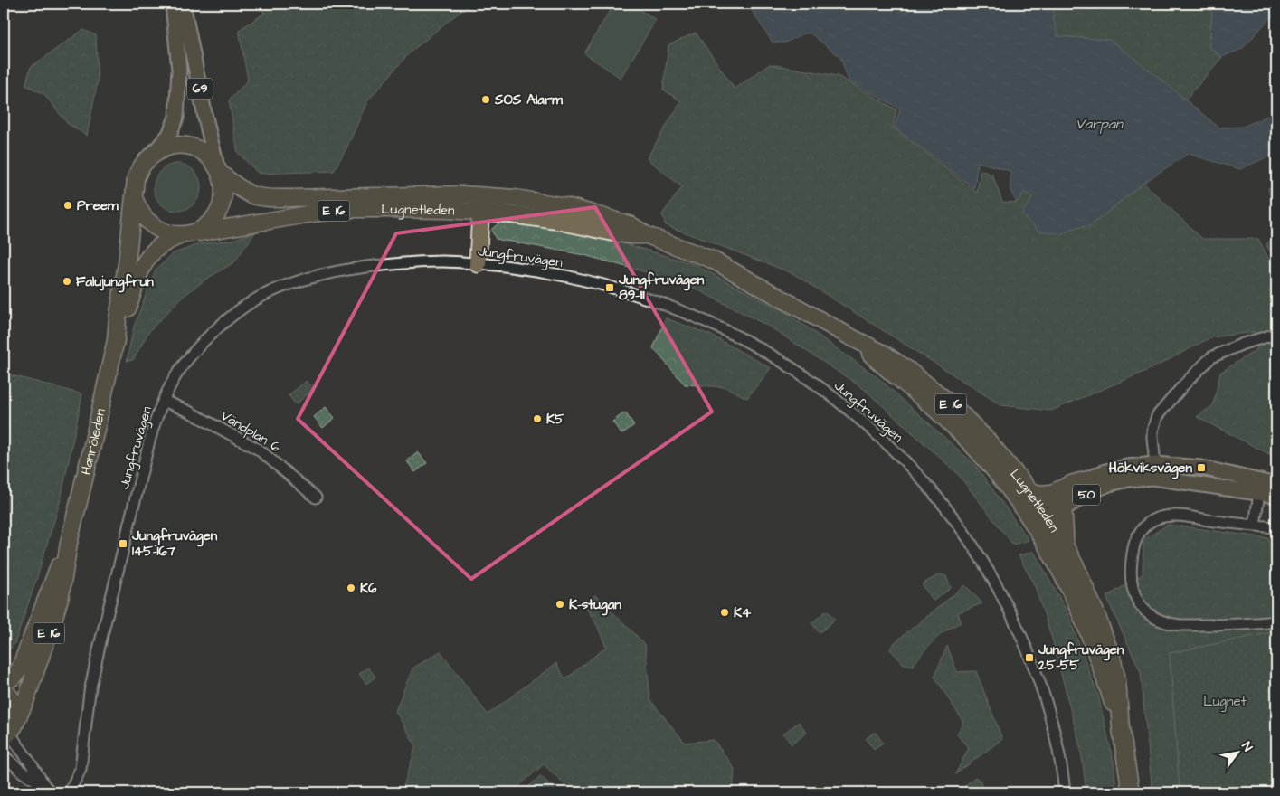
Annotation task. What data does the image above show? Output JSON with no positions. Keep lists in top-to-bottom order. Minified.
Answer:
{"streets":{"highway":["Lugnetleden","E 16","Hanröleden","50"],"main road":["69"],"street":["Jungfruvägen","Vändplan 6"]},"crossings":[["69","Lugnetleden"],["69","E 16"],["69","Hanröleden"],["Lugnetleden","E 16"],["Lugnetleden","Hanröleden"],["Lugnetleden","50"],["E 16","Hanröleden"],["Jungfruvägen","Vändplan 6"]],"water":["Varpan"],"parks":["Lugnet"],"places":{"other":["SOS Alarm","Preem","Falujungfrun","K5","K6","K-stugan","K4"],"transit":["Jungfruvägen 89-111","Hökviksvägen","Jungfruvägen 145-167","Jungfruvägen 25-55"]},"north":"top right"}
